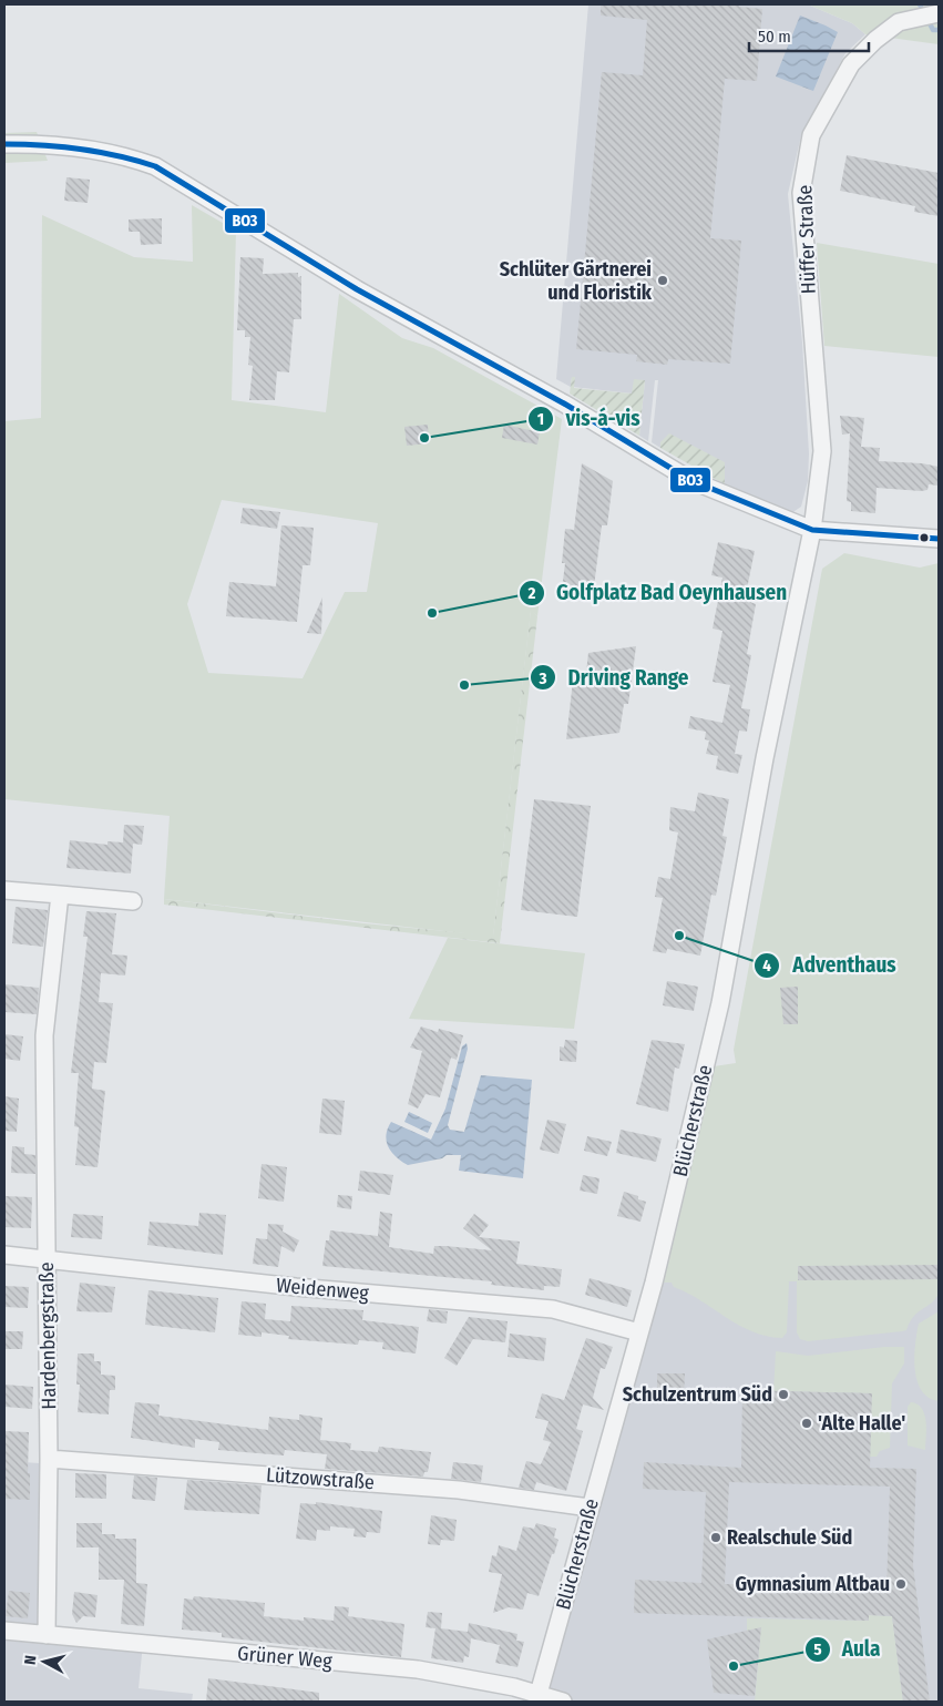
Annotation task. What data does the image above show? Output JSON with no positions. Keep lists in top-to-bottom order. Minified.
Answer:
{"streets":{"street":["Hüffer Straße","Blücherstraße","Weidenweg","Hardenbergstraße","Lützowstraße","Grüner Weg"]},"crossings":[["Hüffer Straße","Blücherstraße"],["Blücherstraße","Weidenweg"],["Blücherstraße","Lützowstraße"],["Blücherstraße","Grüner Weg"],["Weidenweg","Hardenbergstraße"],["Hardenbergstraße","Lützowstraße"],["Hardenbergstraße","Grüner Weg"]],"places":["Schlüter Gärtnerei und Floristik","vis-á-vis","Golfplatz Bad Oeynhausen","Driving Range","Adventhaus","Schulzentrum Süd","'Alte Halle'","Realschule Süd","Gymnasium Altbau","Aula"],"lines":["transit line BO3"],"scale_bar":"50 m","north":"left"}
